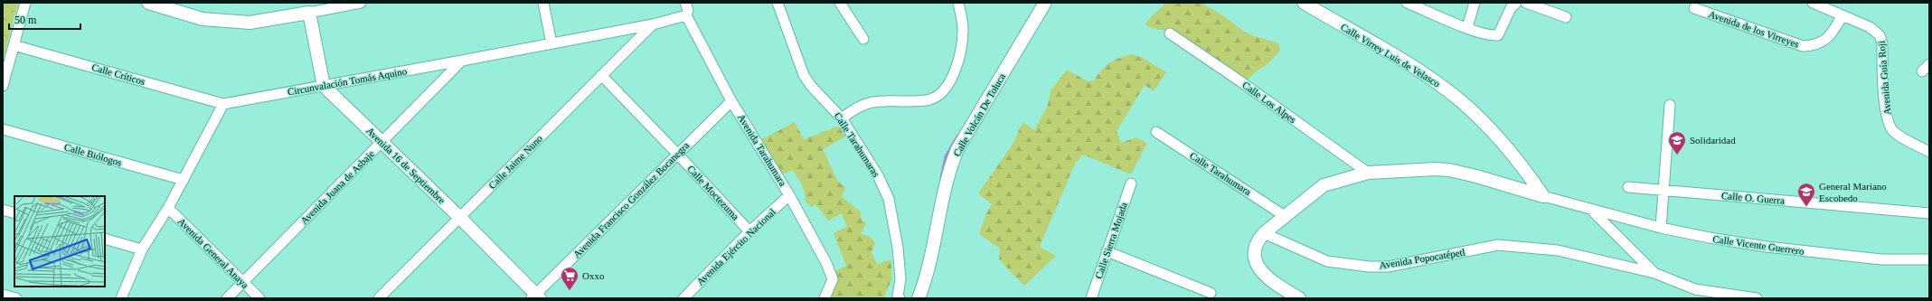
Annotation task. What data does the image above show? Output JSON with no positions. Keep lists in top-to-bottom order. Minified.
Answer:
{"streets":{"street":["Avenida de los Virreyes","Calle Virrey Luis de Velasco","Calle Críticos","Avenida Guía Roji","Circunvalación Tomás Aquino","Calle Los Alpes","Calle Volcán De Toluca","Calle Tarahumaras","Avenida Tarahumara","Calle Biólogos","Calle Jaime Nuno","Avenida 16 de Septiembre","Calle Tarahumara","Avenida Juana de Asbaje","Calle Moctezuma","Calle O. Guerra","Avenida Francisco González Bocanegra","Calle Sierra Mojada","Calle Vicente Guerrero","Avenida Ejército Nacional","Avenida General Anaya","Avenida Popocatépetl"]},"crossings":[["Avenida de los Virreyes","Avenida Guía Roji"],["Calle Críticos","Circunvalación Tomás Aquino"],["Circunvalación Tomás Aquino","Avenida Tarahumara"],["Circunvalación Tomás Aquino","Calle Jaime Nuno"],["Circunvalación Tomás Aquino","Avenida 16 de Septiembre"],["Circunvalación Tomás Aquino","Avenida Juana de Asbaje"],["Avenida Tarahumara","Avenida Francisco González Bocanegra"],["Avenida Tarahumara","Avenida Ejército Nacional"],["Calle Jaime Nuno","Avenida 16 de Septiembre"],["Calle Jaime Nuno","Calle Moctezuma"],["Avenida 16 de Septiembre","Avenida Juana de Asbaje"],["Avenida 16 de Septiembre","Avenida Francisco González Bocanegra"],["Avenida Juana de Asbaje","Avenida General Anaya"],["Calle Moctezuma","Avenida Francisco González Bocanegra"],["Calle Moctezuma","Avenida Ejército Nacional"]],"places":{"school or university":["Solidaridad","General Mariano Escobedo"],"supermarket":["Oxxo"]},"scale_bar":"50 m"}
